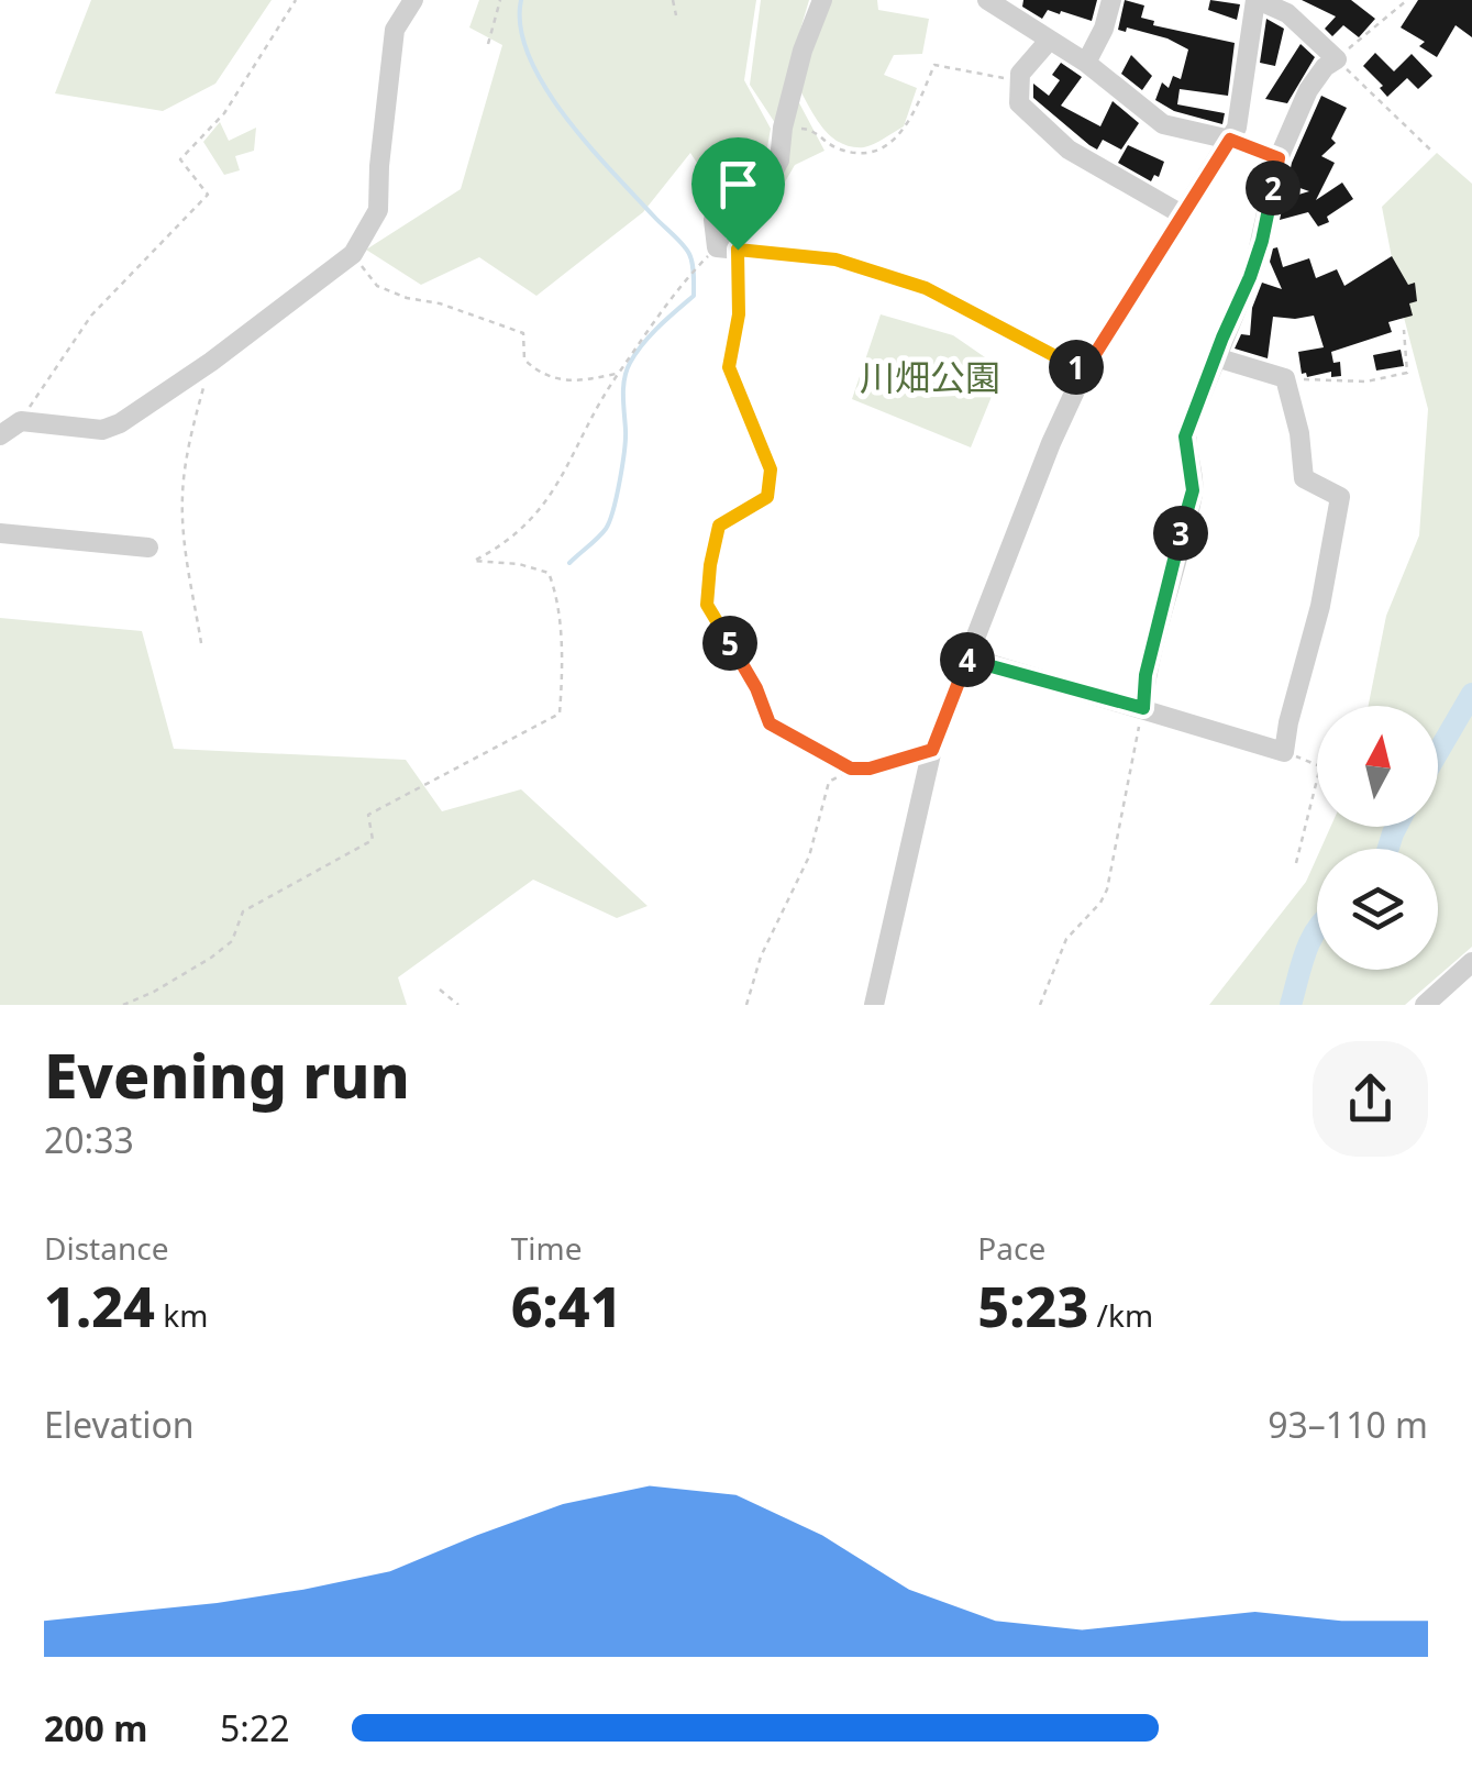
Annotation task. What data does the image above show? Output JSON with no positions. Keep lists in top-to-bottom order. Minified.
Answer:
{"parks":["川畑公園"],"north":"top","page":{"pins":["2","1","3","5","4"],"heading":["Evening run","20:33"],"stats":[["Distance","1.24 km"],["Time","6:41"],["Pace","5:23 /km"]],"chart":["Elevation","93–110 m"],"list":[{"name":"200 m","note":"5:22"}]}}
